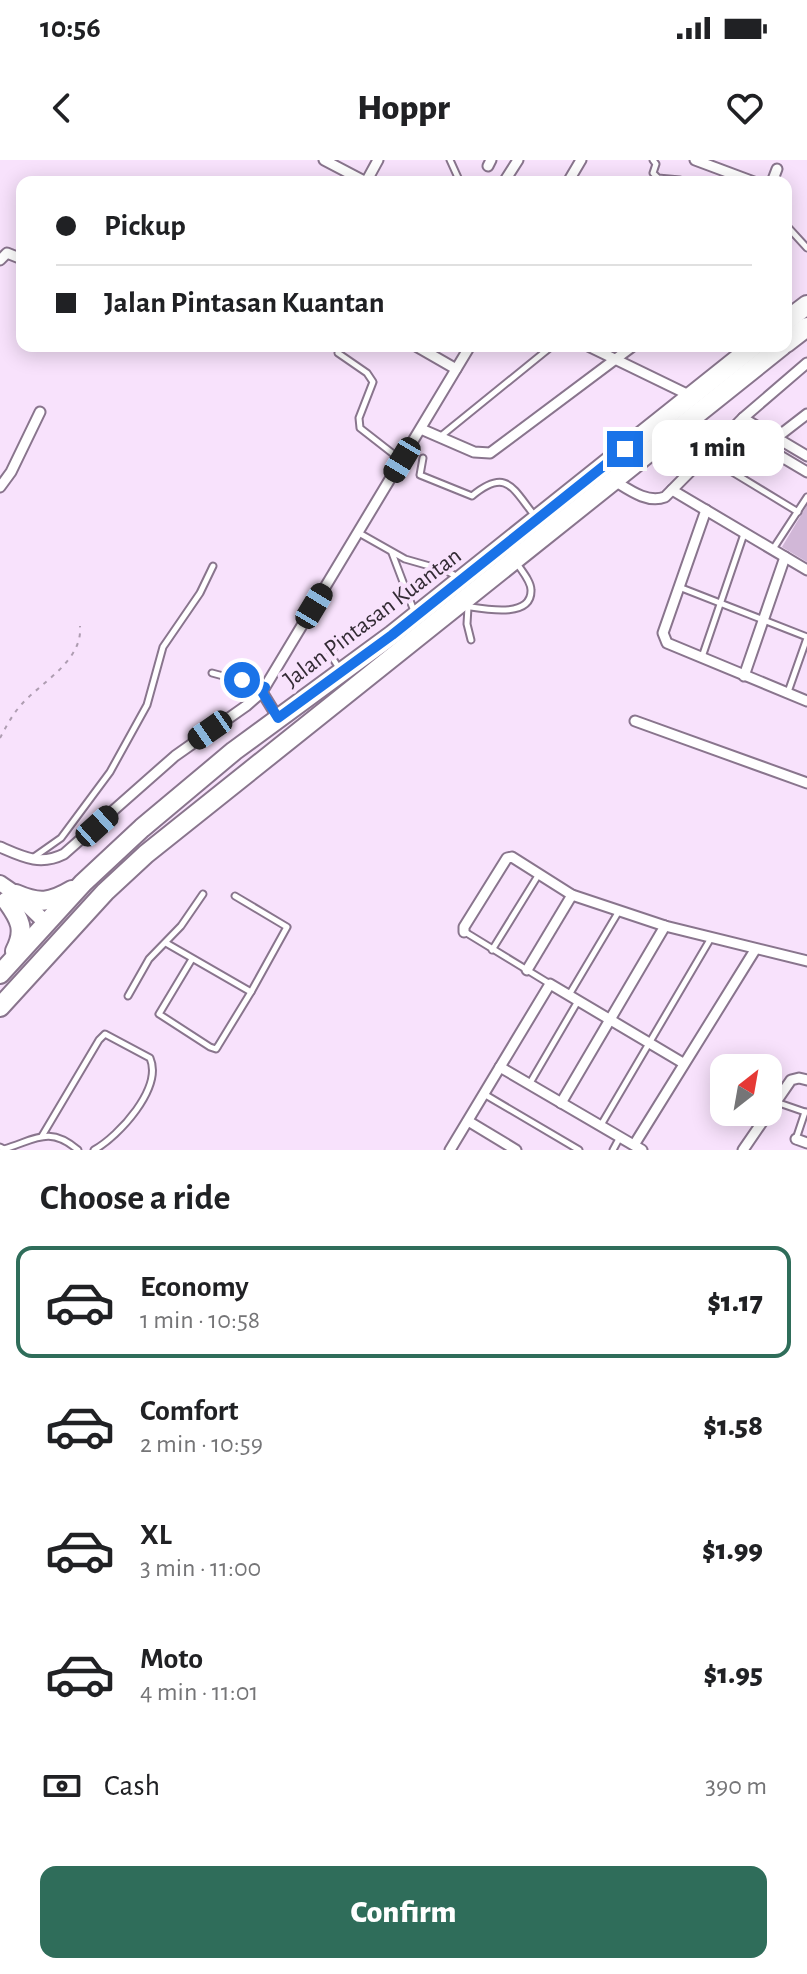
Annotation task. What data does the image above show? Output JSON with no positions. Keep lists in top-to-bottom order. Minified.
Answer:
{"streets":{"highway":["Jalan Pintasan Kuantan"]},"north":"top right","page":{"status":"10:56","header":"Hoppr","banner":["Pickup","Jalan Pintasan Kuantan"],"bubble":"1 min","heading":"Choose a ride","list":[{"name":"Economy","note":"1 min · 10:58","value":"$1.17"},{"name":"Comfort","note":"2 min · 10:59","value":"$1.58"},{"name":"XL","note":"3 min · 11:00","value":"$1.99"},{"name":"Moto","note":"4 min · 11:01","value":"$1.95"}],"pay":["Cash","390 m"],"buttons":"Confirm"}}
